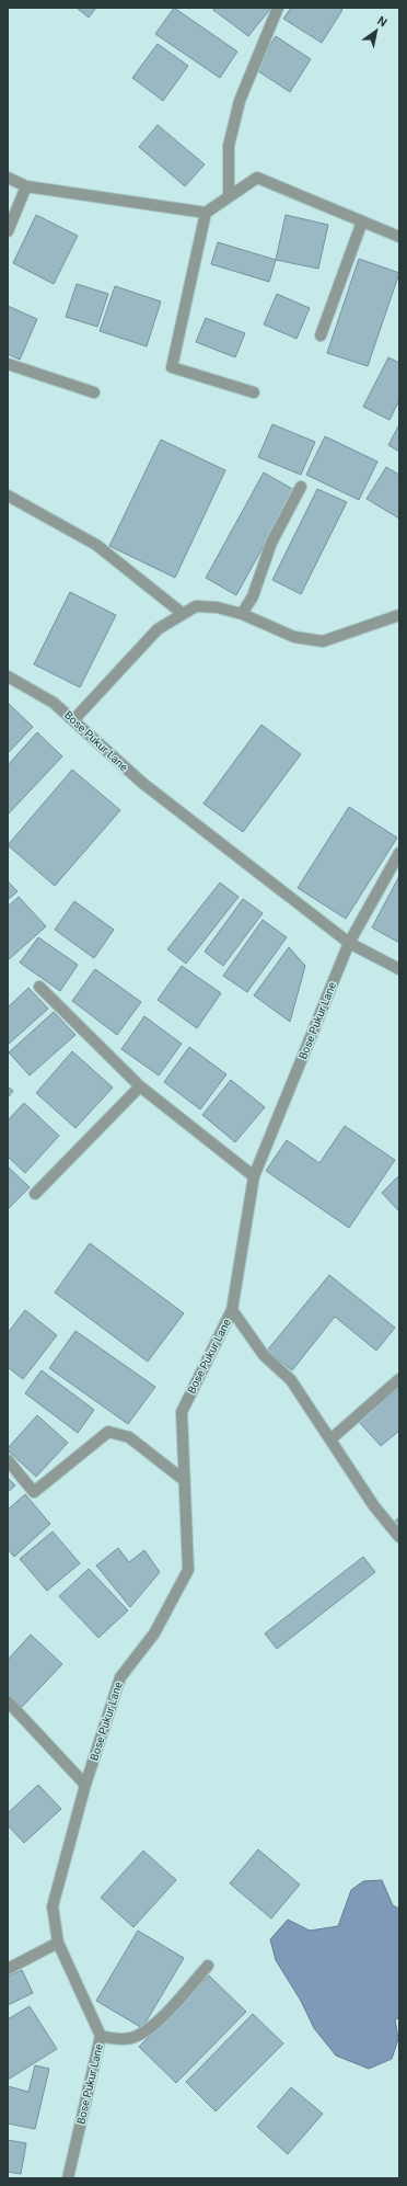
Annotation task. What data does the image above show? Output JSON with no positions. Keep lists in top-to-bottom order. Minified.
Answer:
{"streets":{"street":["Bose Pukur Lane"]},"north":"top right"}
